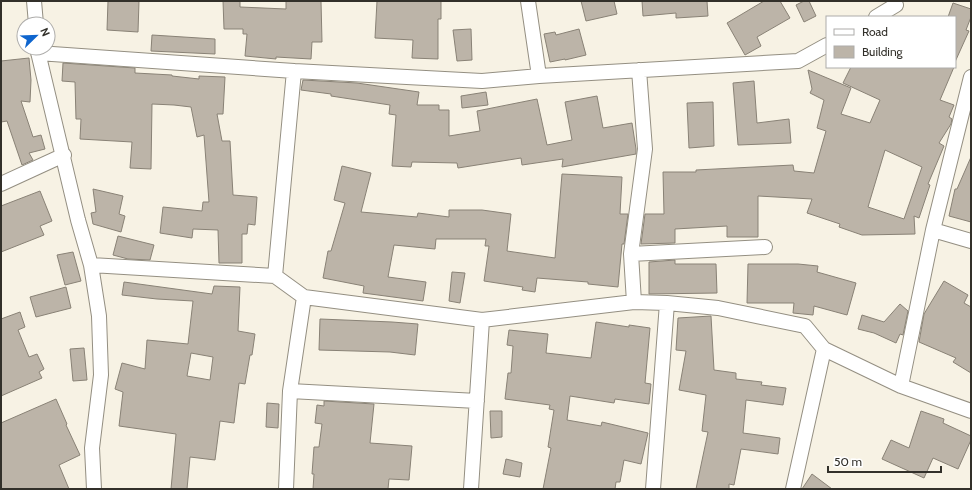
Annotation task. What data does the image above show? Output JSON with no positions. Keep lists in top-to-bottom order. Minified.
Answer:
{"legend":["Road","Building"],"scale_bar":"50 m","north":"top right"}
